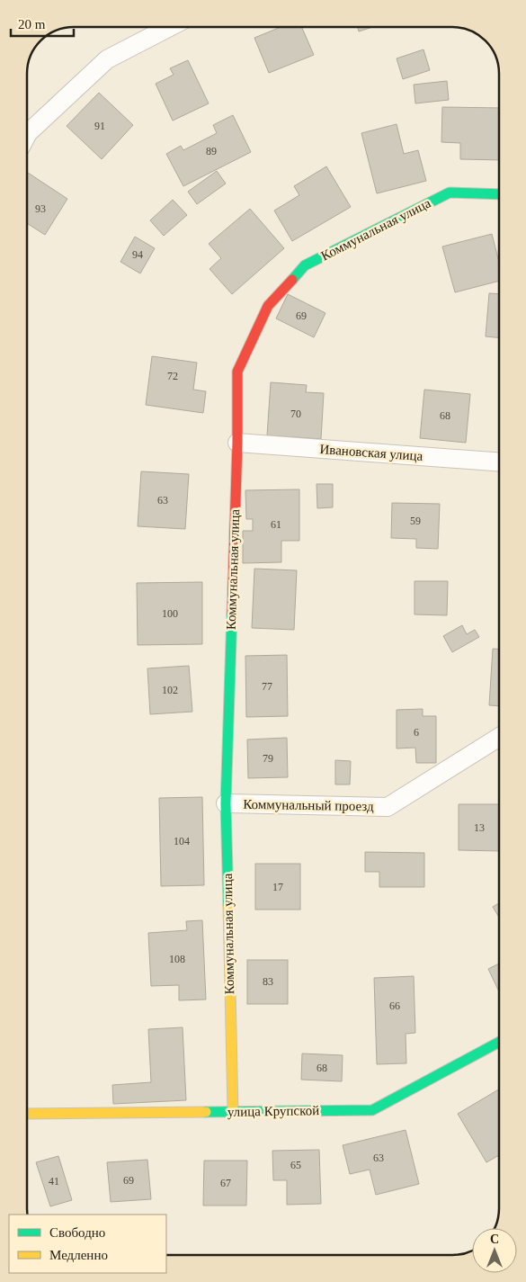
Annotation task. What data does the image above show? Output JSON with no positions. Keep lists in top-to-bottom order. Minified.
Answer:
{"streets":{"street":["Коммунальная улица","Ивановская улица","Коммунальный проезд","улица Крупской"]},"crossings":[["Коммунальная улица","Ивановская улица"],["Коммунальная улица","Коммунальный проезд"],["Коммунальная улица","улица Крупской"]],"house_numbers":["91","89","93","94","69","72","70","68","63","59","61","100","77","102","6","79","13","104","17","108","83","66","68","63","65","69","41","67"],"legend":["Свободно","Медленно"],"scale_bar":"20 m","north":"top"}
